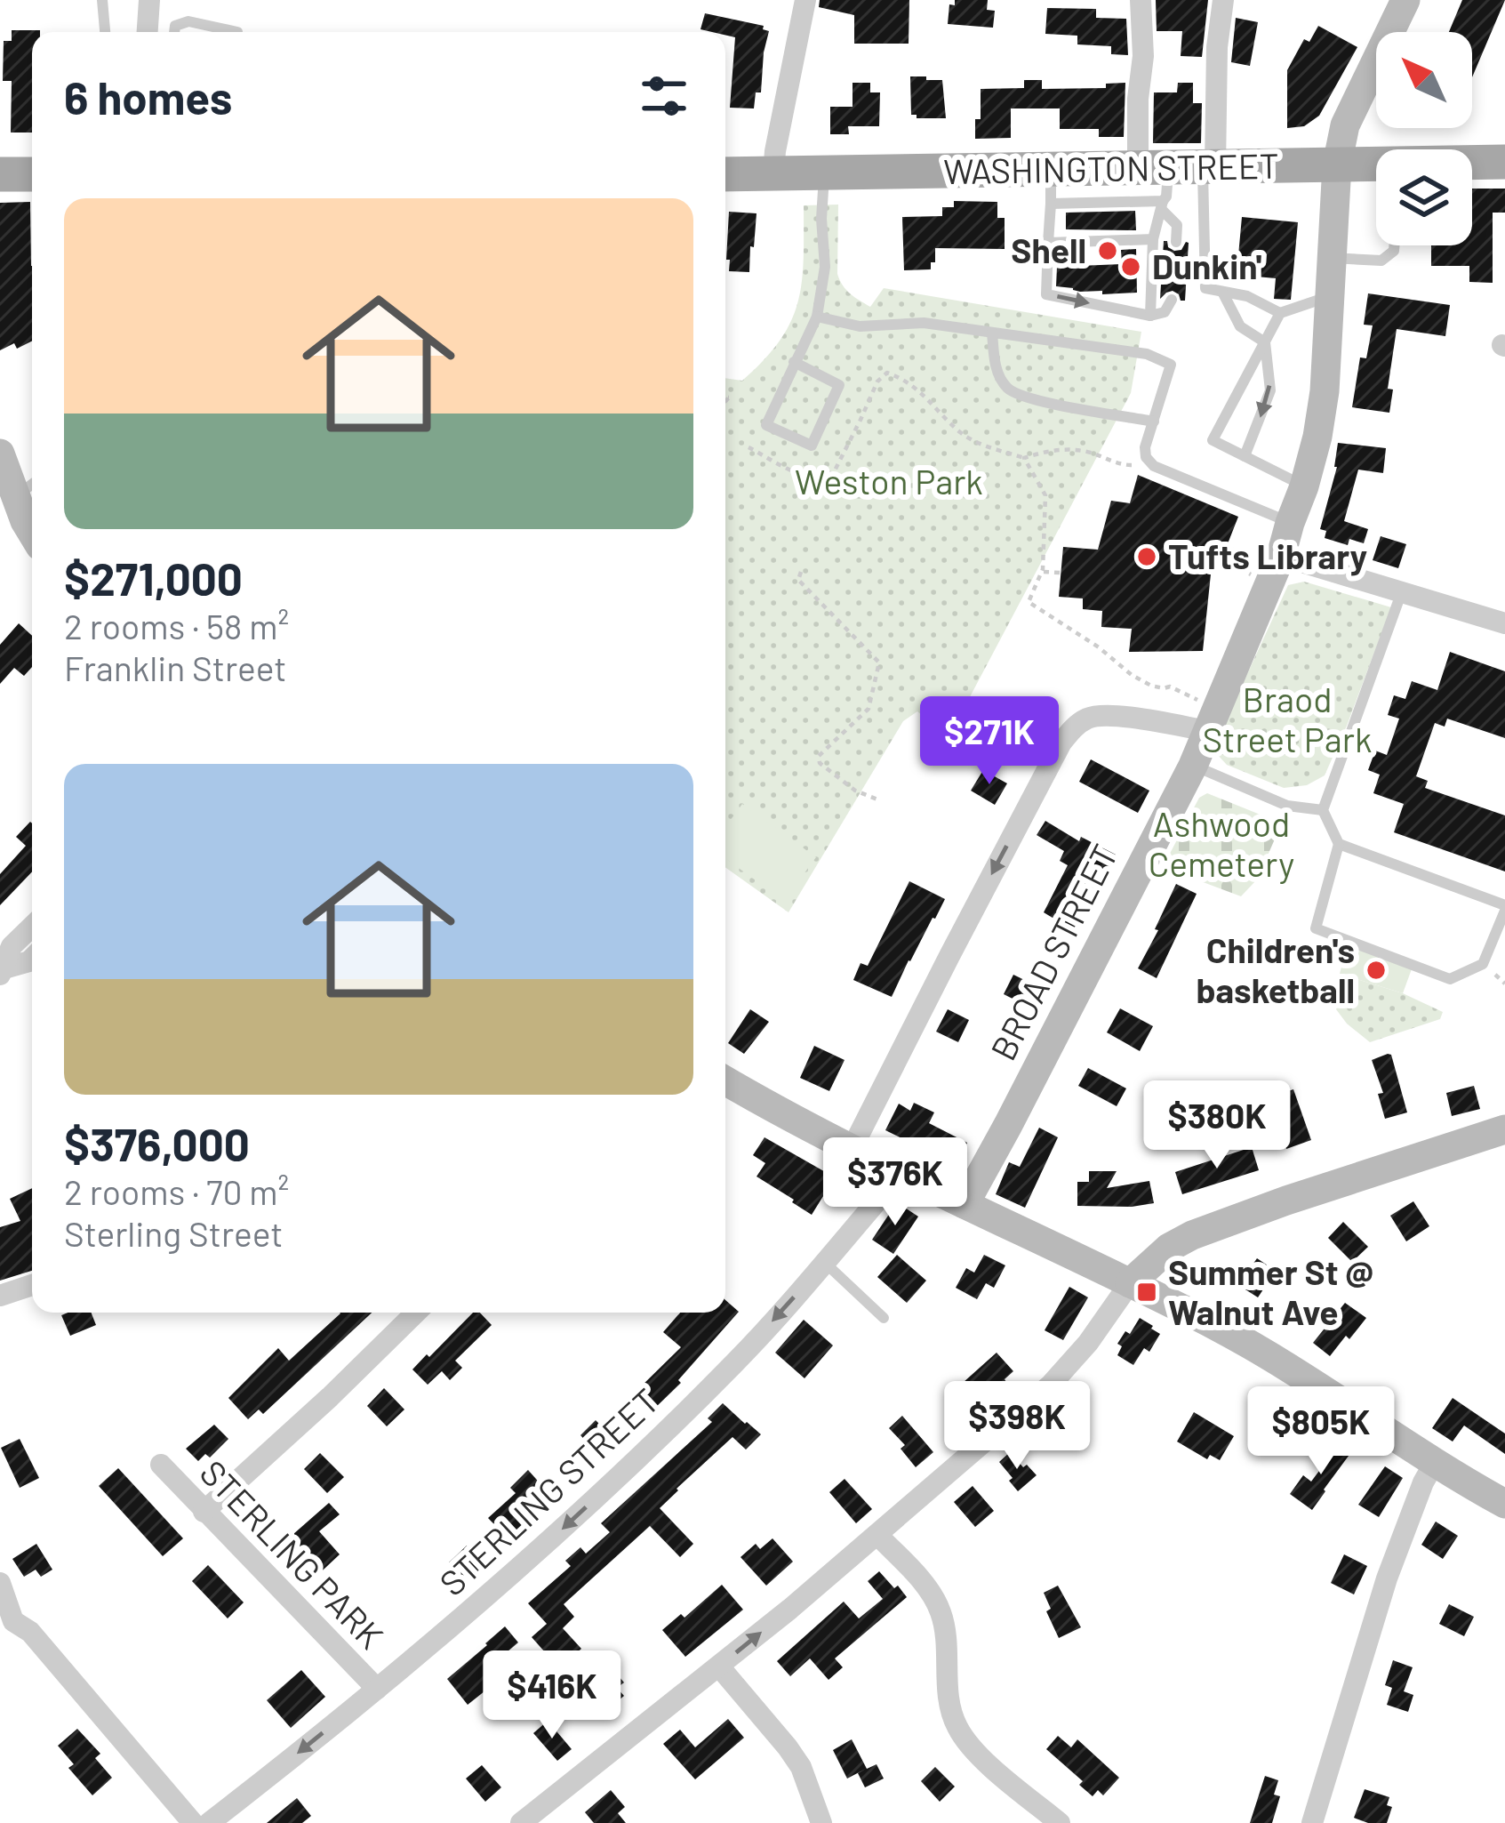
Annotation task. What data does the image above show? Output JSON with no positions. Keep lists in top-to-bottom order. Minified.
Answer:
{"streets":{"main road":["WASHINGTON STREET"],"street":["BROAD STREET","STERLING STREET","STERLING PARK"]},"crossings":[["WASHINGTON STREET","BROAD STREET"],["STERLING STREET","STERLING PARK"]],"one_way":["STERLING STREET"],"parks":["Weston Park","Braod Street Park","Ashwood Cemetery"],"places":{"other":["Shell","Dunkin'","Tufts Library","Children's basketball"],"transit":["Summer St @ Walnut Ave"]},"north":"top left","page":{"heading":"6 homes","list":[{"name":"$271,000","note":"2 rooms · 58 m² · Franklin Street"},{"name":"$376,000","note":"2 rooms · 70 m² · Sterling Street"}],"price":["$271K","$380K","$376K","$398K","$805K","$416K"]}}
